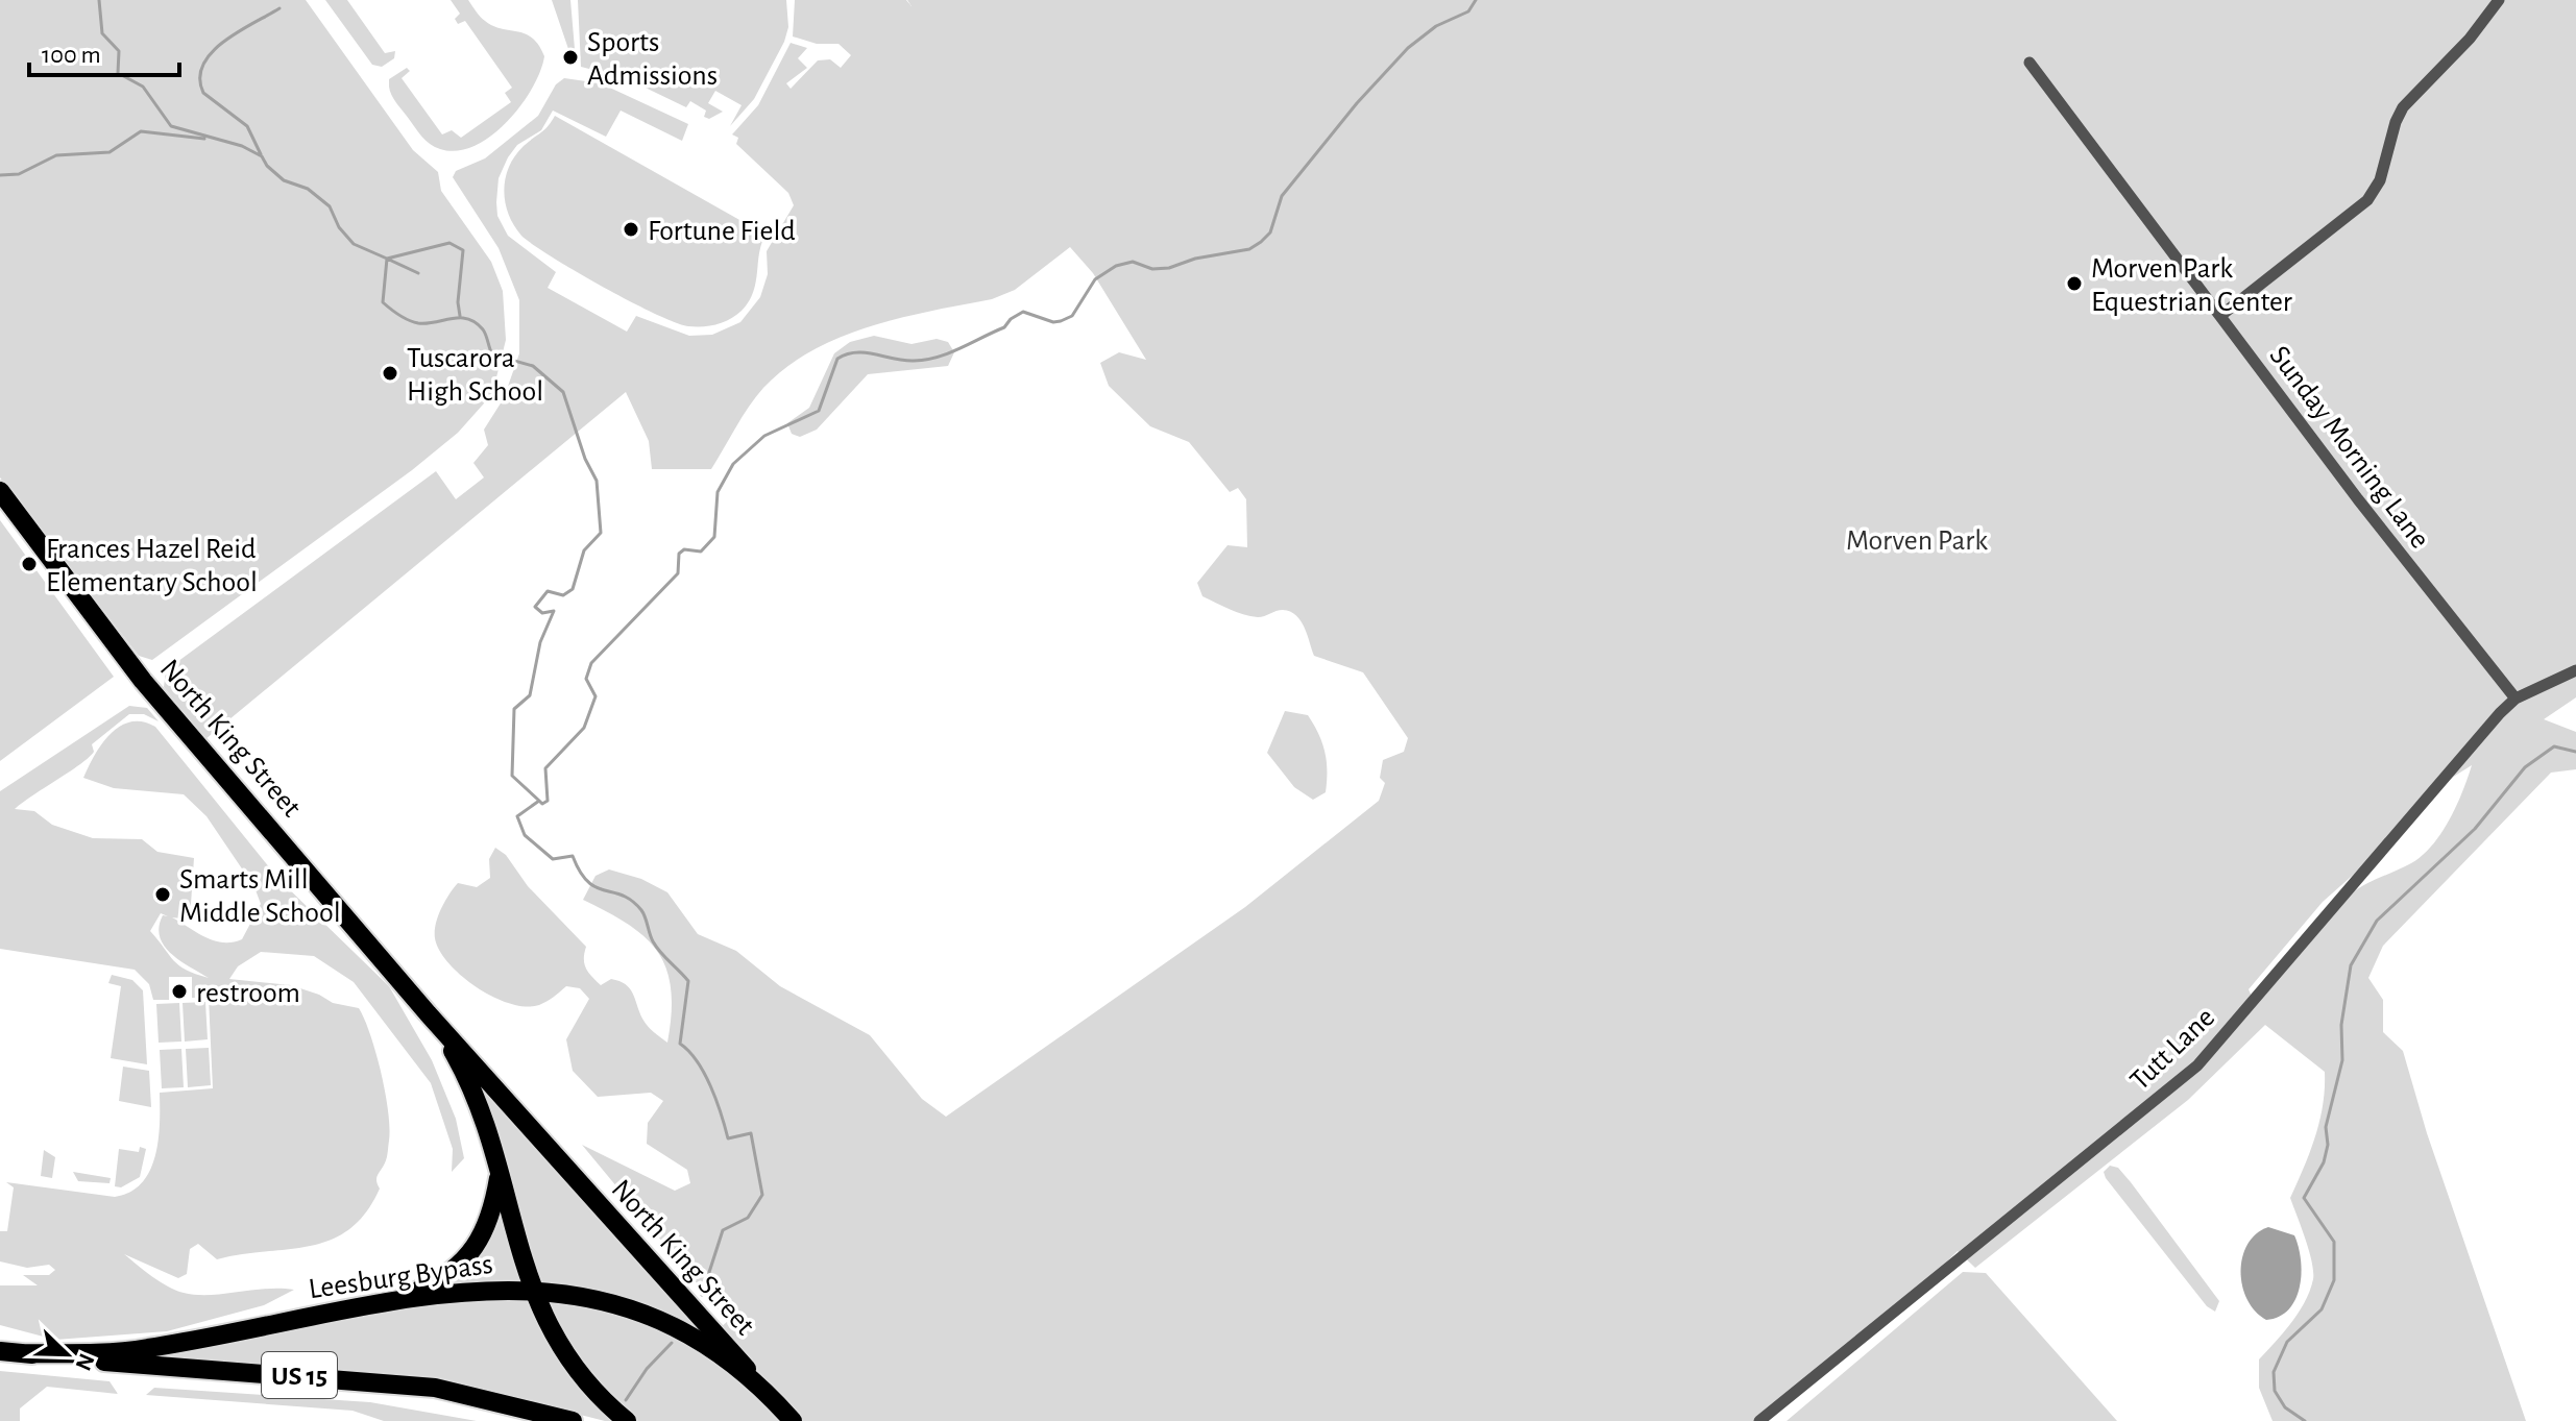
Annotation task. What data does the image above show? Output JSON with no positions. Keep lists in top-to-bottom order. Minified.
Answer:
{"streets":{"main road":["North King Street","Leesburg Bypass","US 15"],"street":["Sunday Morning Lane","Tutt Lane"]},"crossings":[["Sunday Morning Lane","Tutt Lane"],["North King Street","Leesburg Bypass"],["North King Street","US 15"],["Leesburg Bypass","US 15"]],"parks":["Morven Park"],"places":["Sports Admissions","Fortune Field","Morven Park Equestrian Center","Tuscarora High School","Frances Hazel Reid Elementary School","Smarts Mill Middle School","restroom"],"scale_bar":"100 m","north":"bottom right"}
